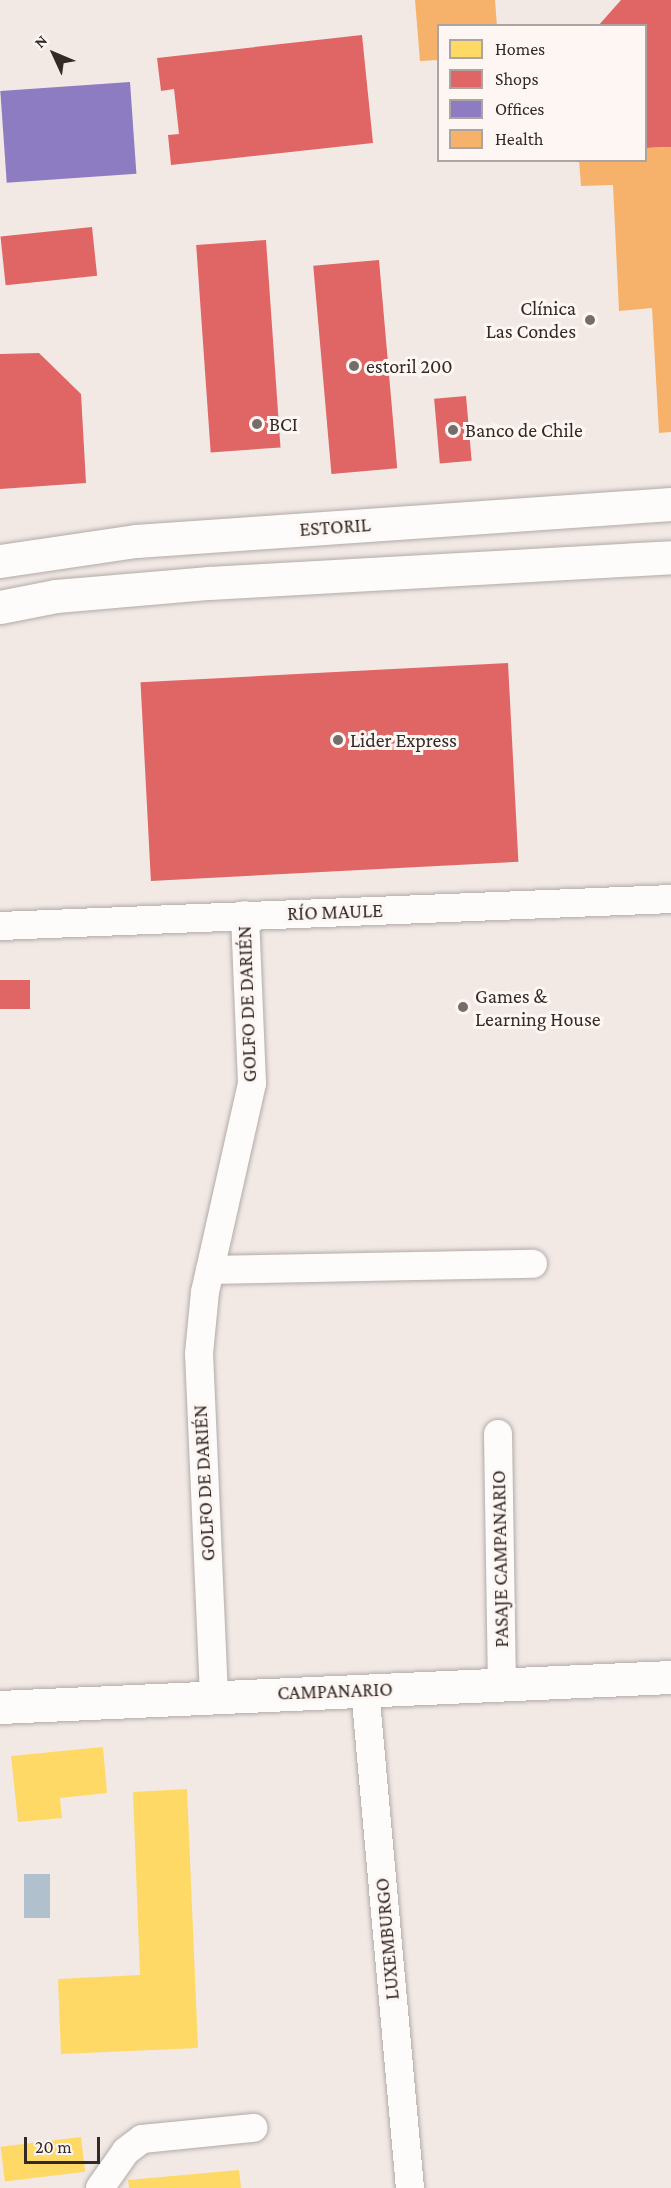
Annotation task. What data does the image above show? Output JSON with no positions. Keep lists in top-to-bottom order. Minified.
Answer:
{"streets":{"main road":["ESTORIL","CAMPANARIO"],"street":["RÍO MAULE","GOLFO DE DARIÉN","PASAJE CAMPANARIO","LUXEMBURGO"]},"crossings":[["RÍO MAULE","GOLFO DE DARIÉN"],["GOLFO DE DARIÉN","CAMPANARIO"],["PASAJE CAMPANARIO","CAMPANARIO"],["CAMPANARIO","LUXEMBURGO"]],"places":["Clínica Las Condes","estoril 200","BCI","Banco de Chile","Lider Express","Games & Learning House"],"legend":["Homes","Shops","Offices","Health"],"scale_bar":"20 m","north":"top left"}
